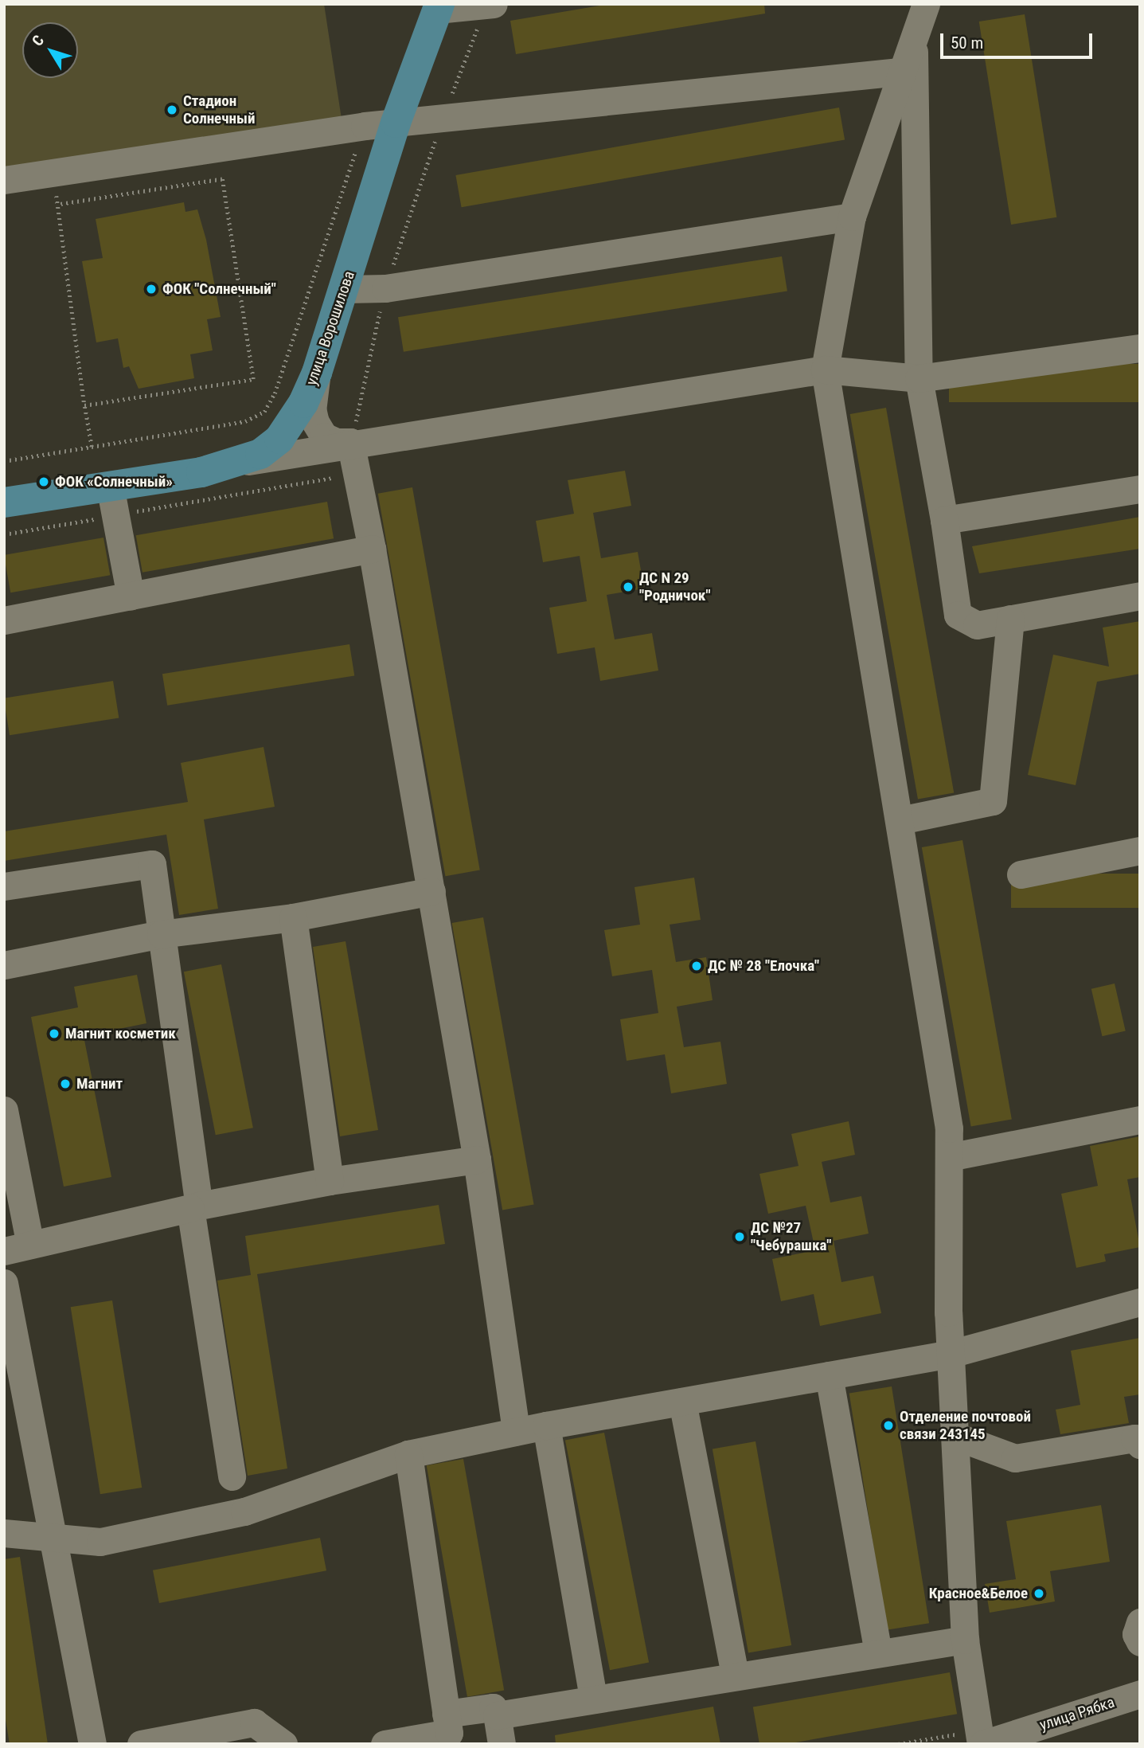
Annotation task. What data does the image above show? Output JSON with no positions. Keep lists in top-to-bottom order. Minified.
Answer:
{"streets":{"main road":["улица Ворошилова"],"street":["улица Рябка"]},"places":["Стадион Солнечный","ФОК \"Солнечный\"","ФОК «Солнечный»","ДС N 29 \"Родничок\"","ДС № 28 \"Елочка\"","Магнит косметик","Магнит","ДС №27 \"Чебурашка\"","Отделение почтовой связи 243145","Красное&Белое"],"scale_bar":"50 m","north":"top left"}
